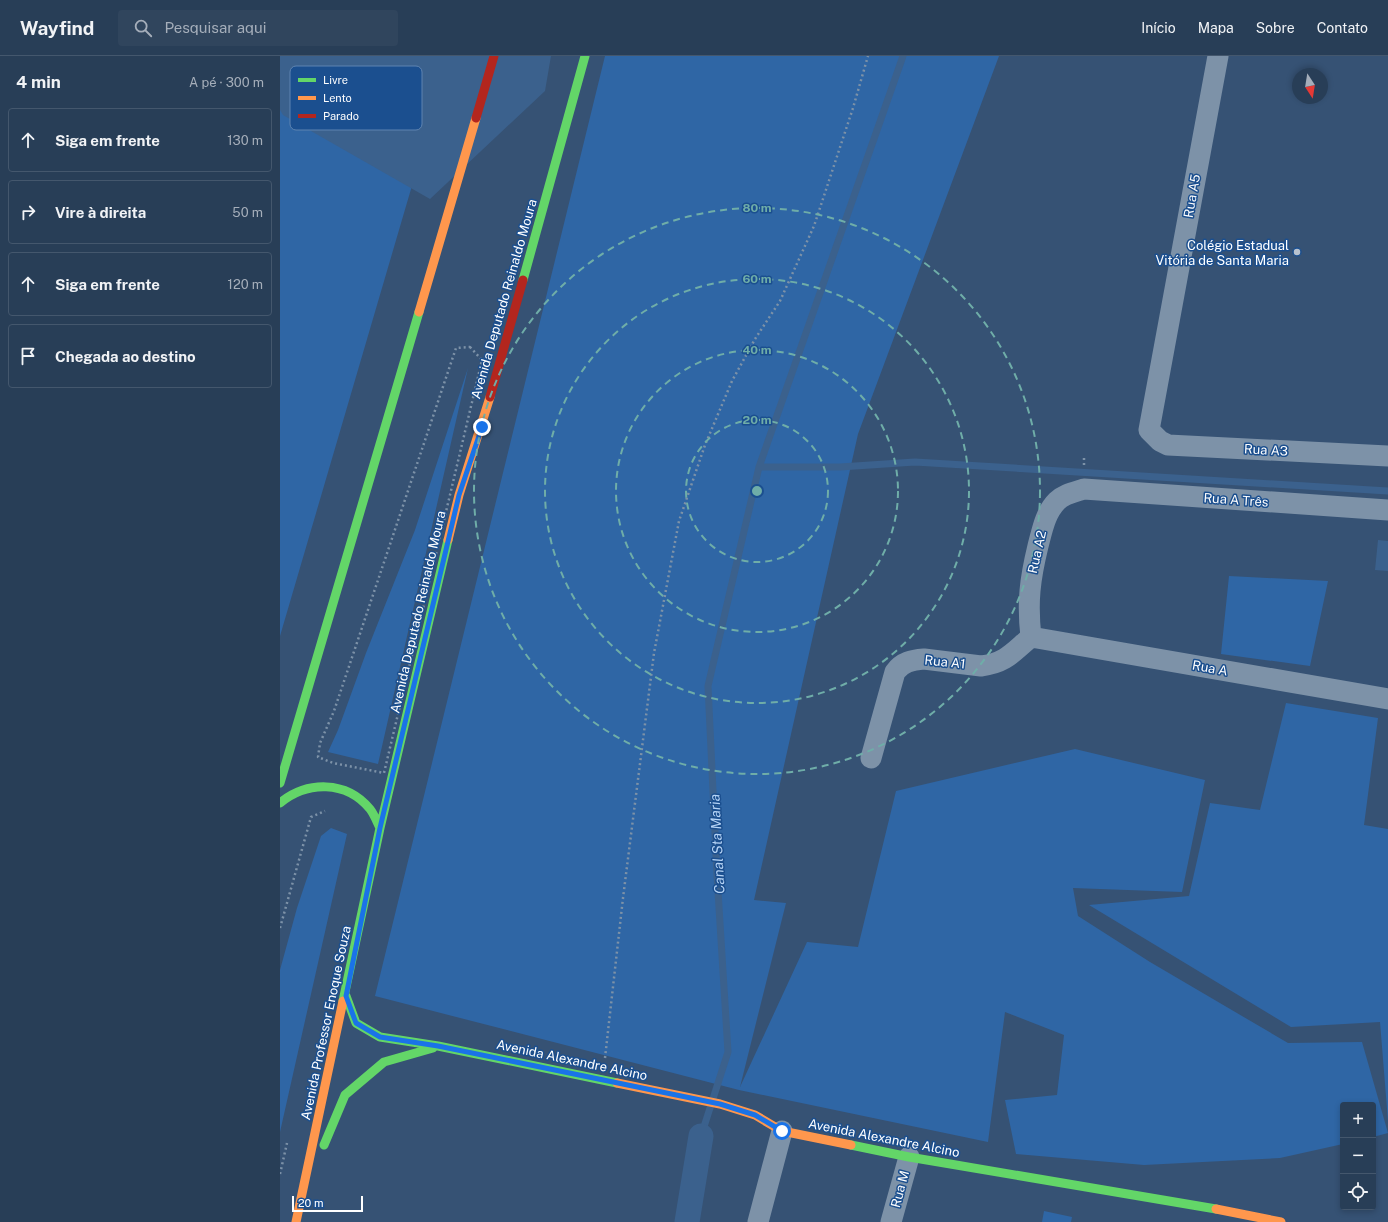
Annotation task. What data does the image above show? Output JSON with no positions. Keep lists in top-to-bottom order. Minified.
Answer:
{"streets":{"main road":["Avenida Deputado Reinaldo Moura","Avenida Professor Enoque Souza","Avenida Alexandre Alcino"],"street":["Rua A5","Rua A3","Rua A Três","Rua A2","Rua A1","Rua A","Rua M"]},"crossings":[["Rua A5","Rua A3"],["Avenida Deputado Reinaldo Moura","Avenida Professor Enoque Souza"],["Rua A Três","Rua A2"],["Rua A2","Rua A1"],["Rua A2","Rua A"],["Rua A1","Rua A"],["Avenida Professor Enoque Souza","Avenida Alexandre Alcino"],["Avenida Alexandre Alcino","Rua M"]],"water":["Canal Sta Maria"],"places":["Colégio Estadual Vitória de Santa Maria"],"legend":["Livre","Lento","Parado"],"scale_bar":"20 m","north":"bottom","page":{"header":"Wayfind","search":"Pesquisar aqui","nav":["Início","Mapa","Sobre","Contato"],"heading":["4 min","A pé · 300 m"],"list":[["Siga em frente","130 m"],["Vire à direita","50 m"],["Siga em frente","120 m"],"Chegada ao destino"],"map_buttons":["+","−"],"scale":"20 m"},"rings":["80 m","60 m","40 m","20 m"]}
